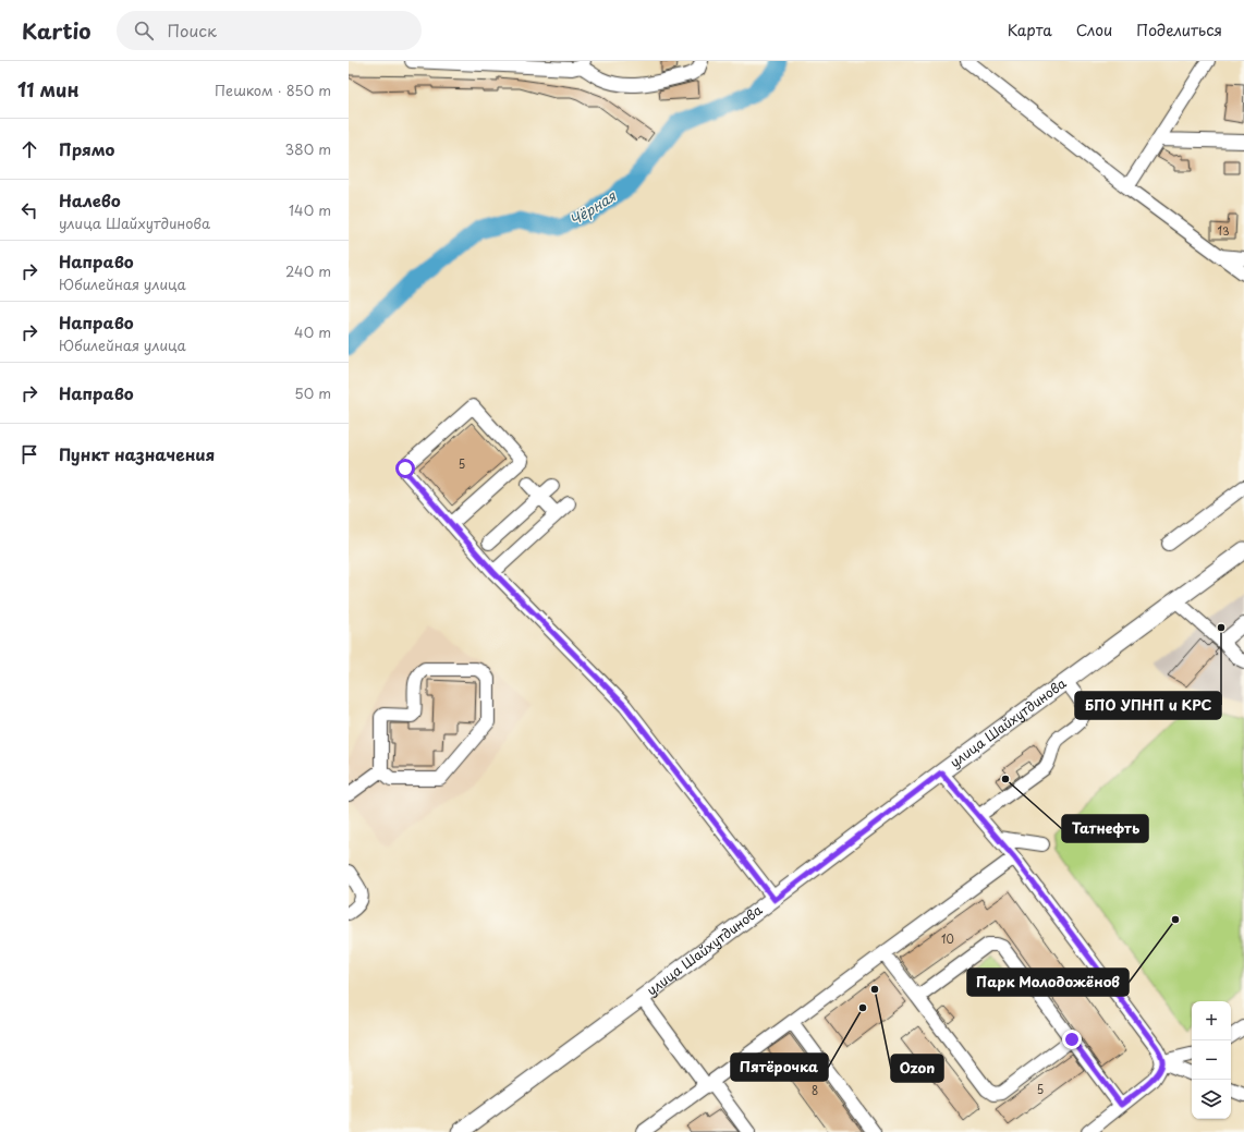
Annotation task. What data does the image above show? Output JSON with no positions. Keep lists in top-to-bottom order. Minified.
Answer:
{"streets":{"main road":["улица Шайхутдинова"]},"water":["Чёрная"],"places":["БПО УПНП и КРС","Татнефть","Парк Молодожёнов","Ozon","Пятёрочка"],"house_numbers":["13","5","10","5","8"],"page":{"header":"Kartio","search":"Поиск","nav":["Карта","Слои","Поделиться"],"heading":["11 мин","Пешком · 850 m"],"list":[["Прямо","380 m"],["Налево","улица Шайхутдинова","140 m"],["Направо","Юбилейная улица","240 m"],["Направо","Юбилейная улица","40 m"],["Направо","50 m"],"Пункт назначения"],"map_buttons":["+","−"]}}
